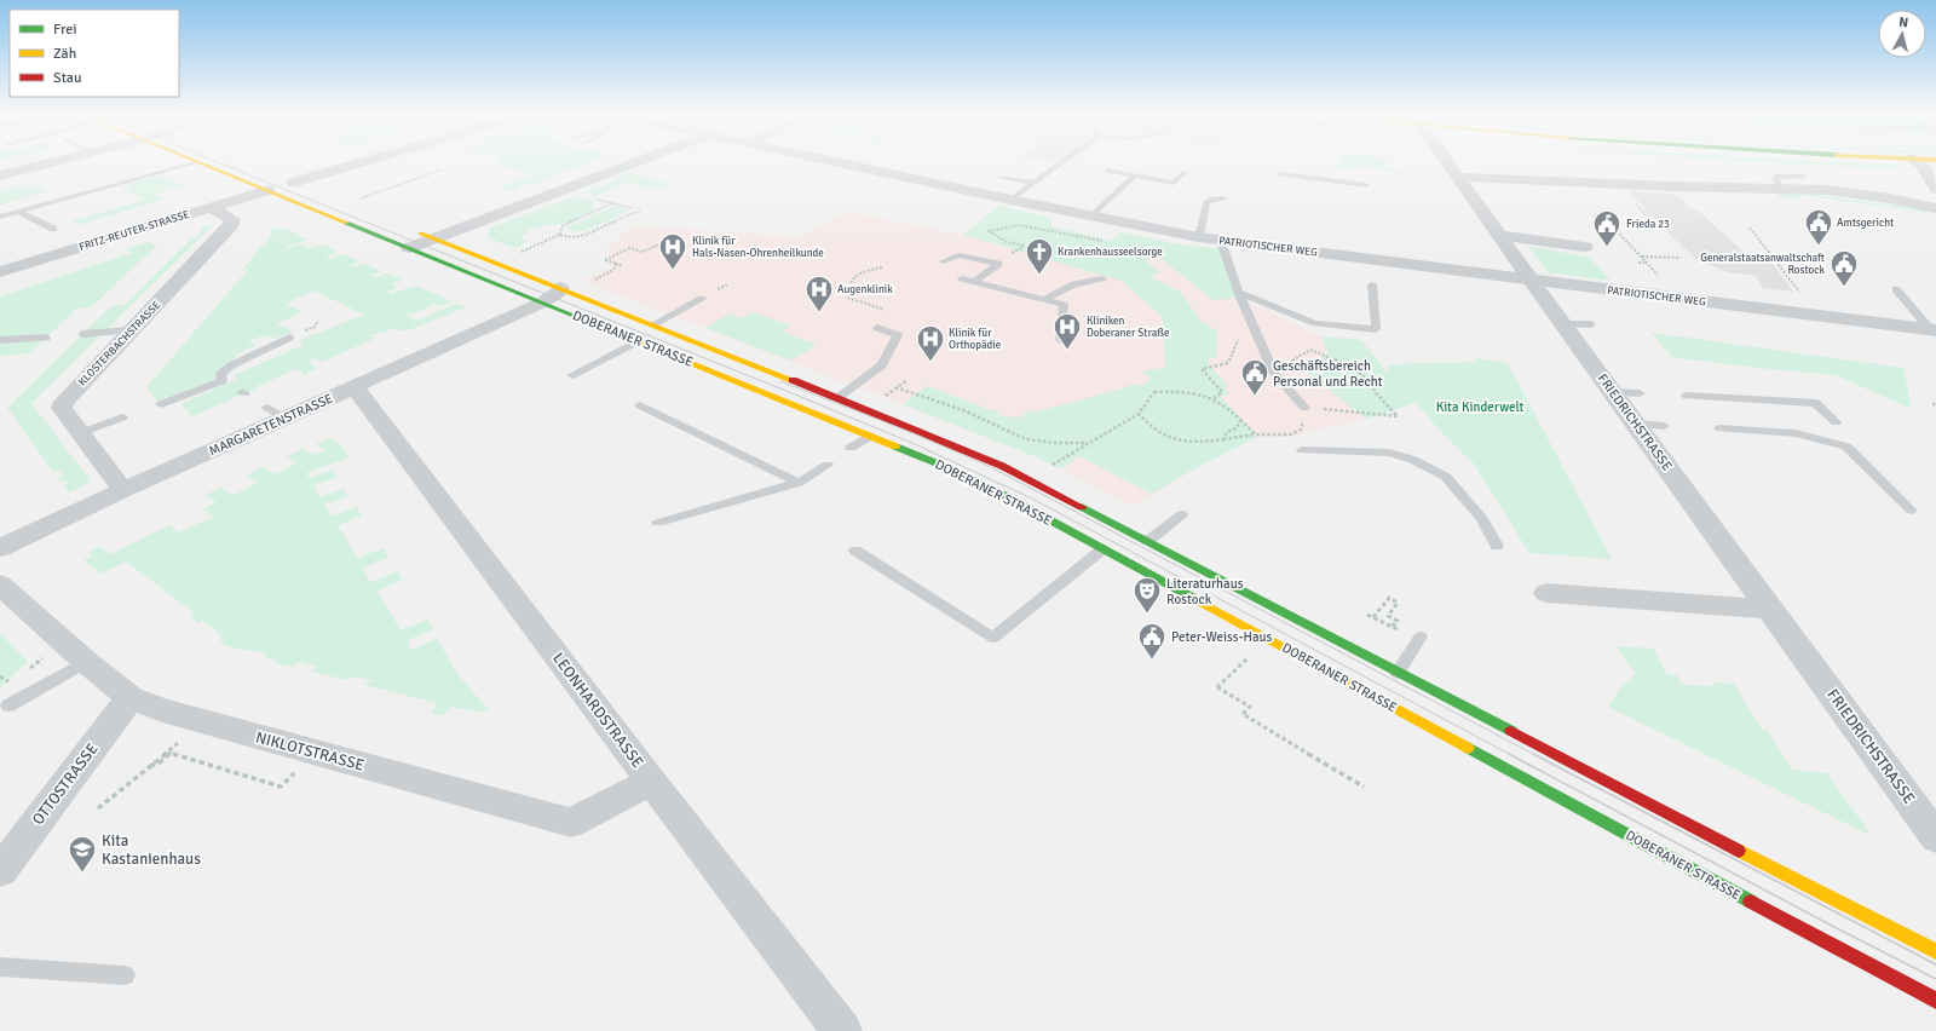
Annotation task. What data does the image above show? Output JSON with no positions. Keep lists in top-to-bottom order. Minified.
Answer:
{"streets":{"street":["FRITZ-REUTER-STRASSE","PATRIOTISCHER WEG","DOBERANER STRASSE","KLOSTERBACHSTRASSE","FRIEDRICHSTRASSE","MARGARETENSTRASSE","LEONHARDSTRASSE","NIKLOTSTRASSE","OTTOSTRASSE"]},"crossings":[["FRITZ-REUTER-STRASSE","DOBERANER STRASSE"],["FRITZ-REUTER-STRASSE","KLOSTERBACHSTRASSE"],["PATRIOTISCHER WEG","FRIEDRICHSTRASSE"],["DOBERANER STRASSE","MARGARETENSTRASSE"],["KLOSTERBACHSTRASSE","MARGARETENSTRASSE"],["MARGARETENSTRASSE","LEONHARDSTRASSE"],["LEONHARDSTRASSE","NIKLOTSTRASSE"],["NIKLOTSTRASSE","OTTOSTRASSE"]],"parks":["Kita Kinderwelt"],"places":{"public building":["Amtsgericht","Frieda 23","Generalstaatsanwaltschaft Rostock","Geschäftsbereich Personal und Recht","Peter-Weiss-Haus"],"hospital":["Klinik für Hals-Nasen-Ohrenheilkunde","Augenklinik","Kliniken Doberaner Straße","Klinik für Orthopädie"],"church":["Krankenhausseelsorge"],"theatre":["Literaturhaus Rostock"],"school or university":["Kita Kastanienhaus"]},"legend":["Frei","Zäh","Stau"],"north":"top"}
